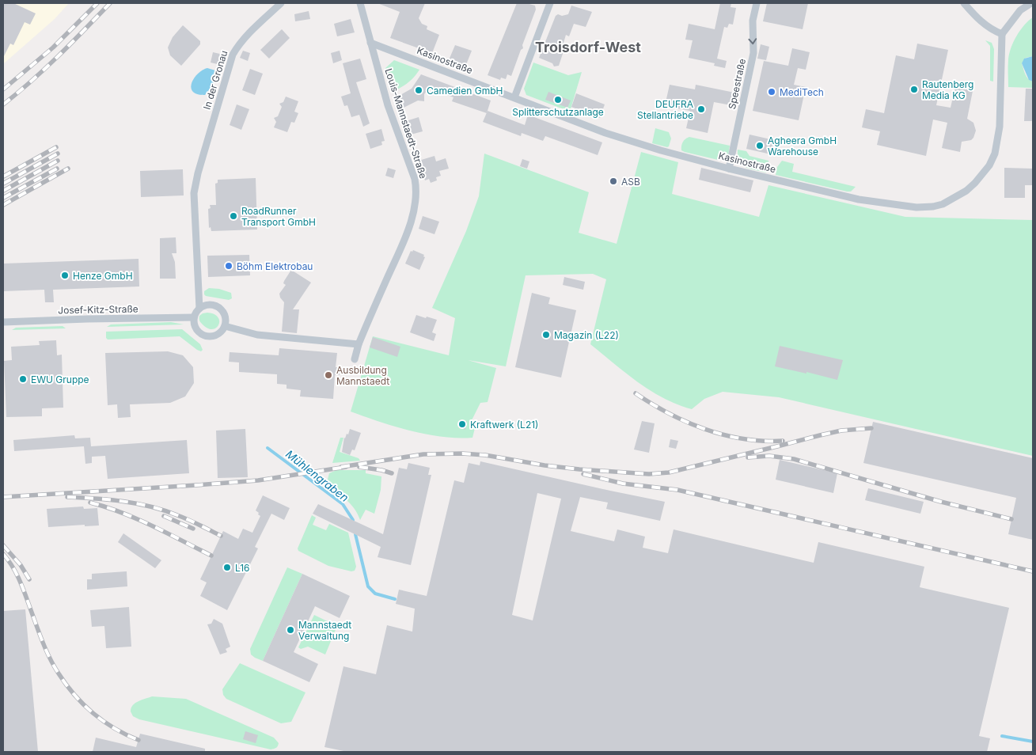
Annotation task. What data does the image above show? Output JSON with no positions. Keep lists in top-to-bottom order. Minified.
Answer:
{"streets":{"street":["Kasinostraße","In der Gronau","Speestraße","Louis-Mannstaedt-Straße","Josef-Kitz-Straße"]},"crossings":[["Kasinostraße","Speestraße"],["Kasinostraße","Louis-Mannstaedt-Straße"],["In der Gronau","Josef-Kitz-Straße"]],"one_way":["Speestraße"],"districts":["Troisdorf-West"],"water":["Mühlengraben"],"places":["Rautenberg Media KG","Camedien GmbH","MediTech","Splitterschutzanlage","DEUFRA Stellantriebe","Agheera GmbH Warehouse","ASB","RoadRunner Transport GmbH","Böhm Elektrobau","Henze GmbH","Magazin (L22)","Ausbildung Mannstaedt","EWU Gruppe","Kraftwerk (L21)","L16","Mannstaedt Verwaltung"]}
